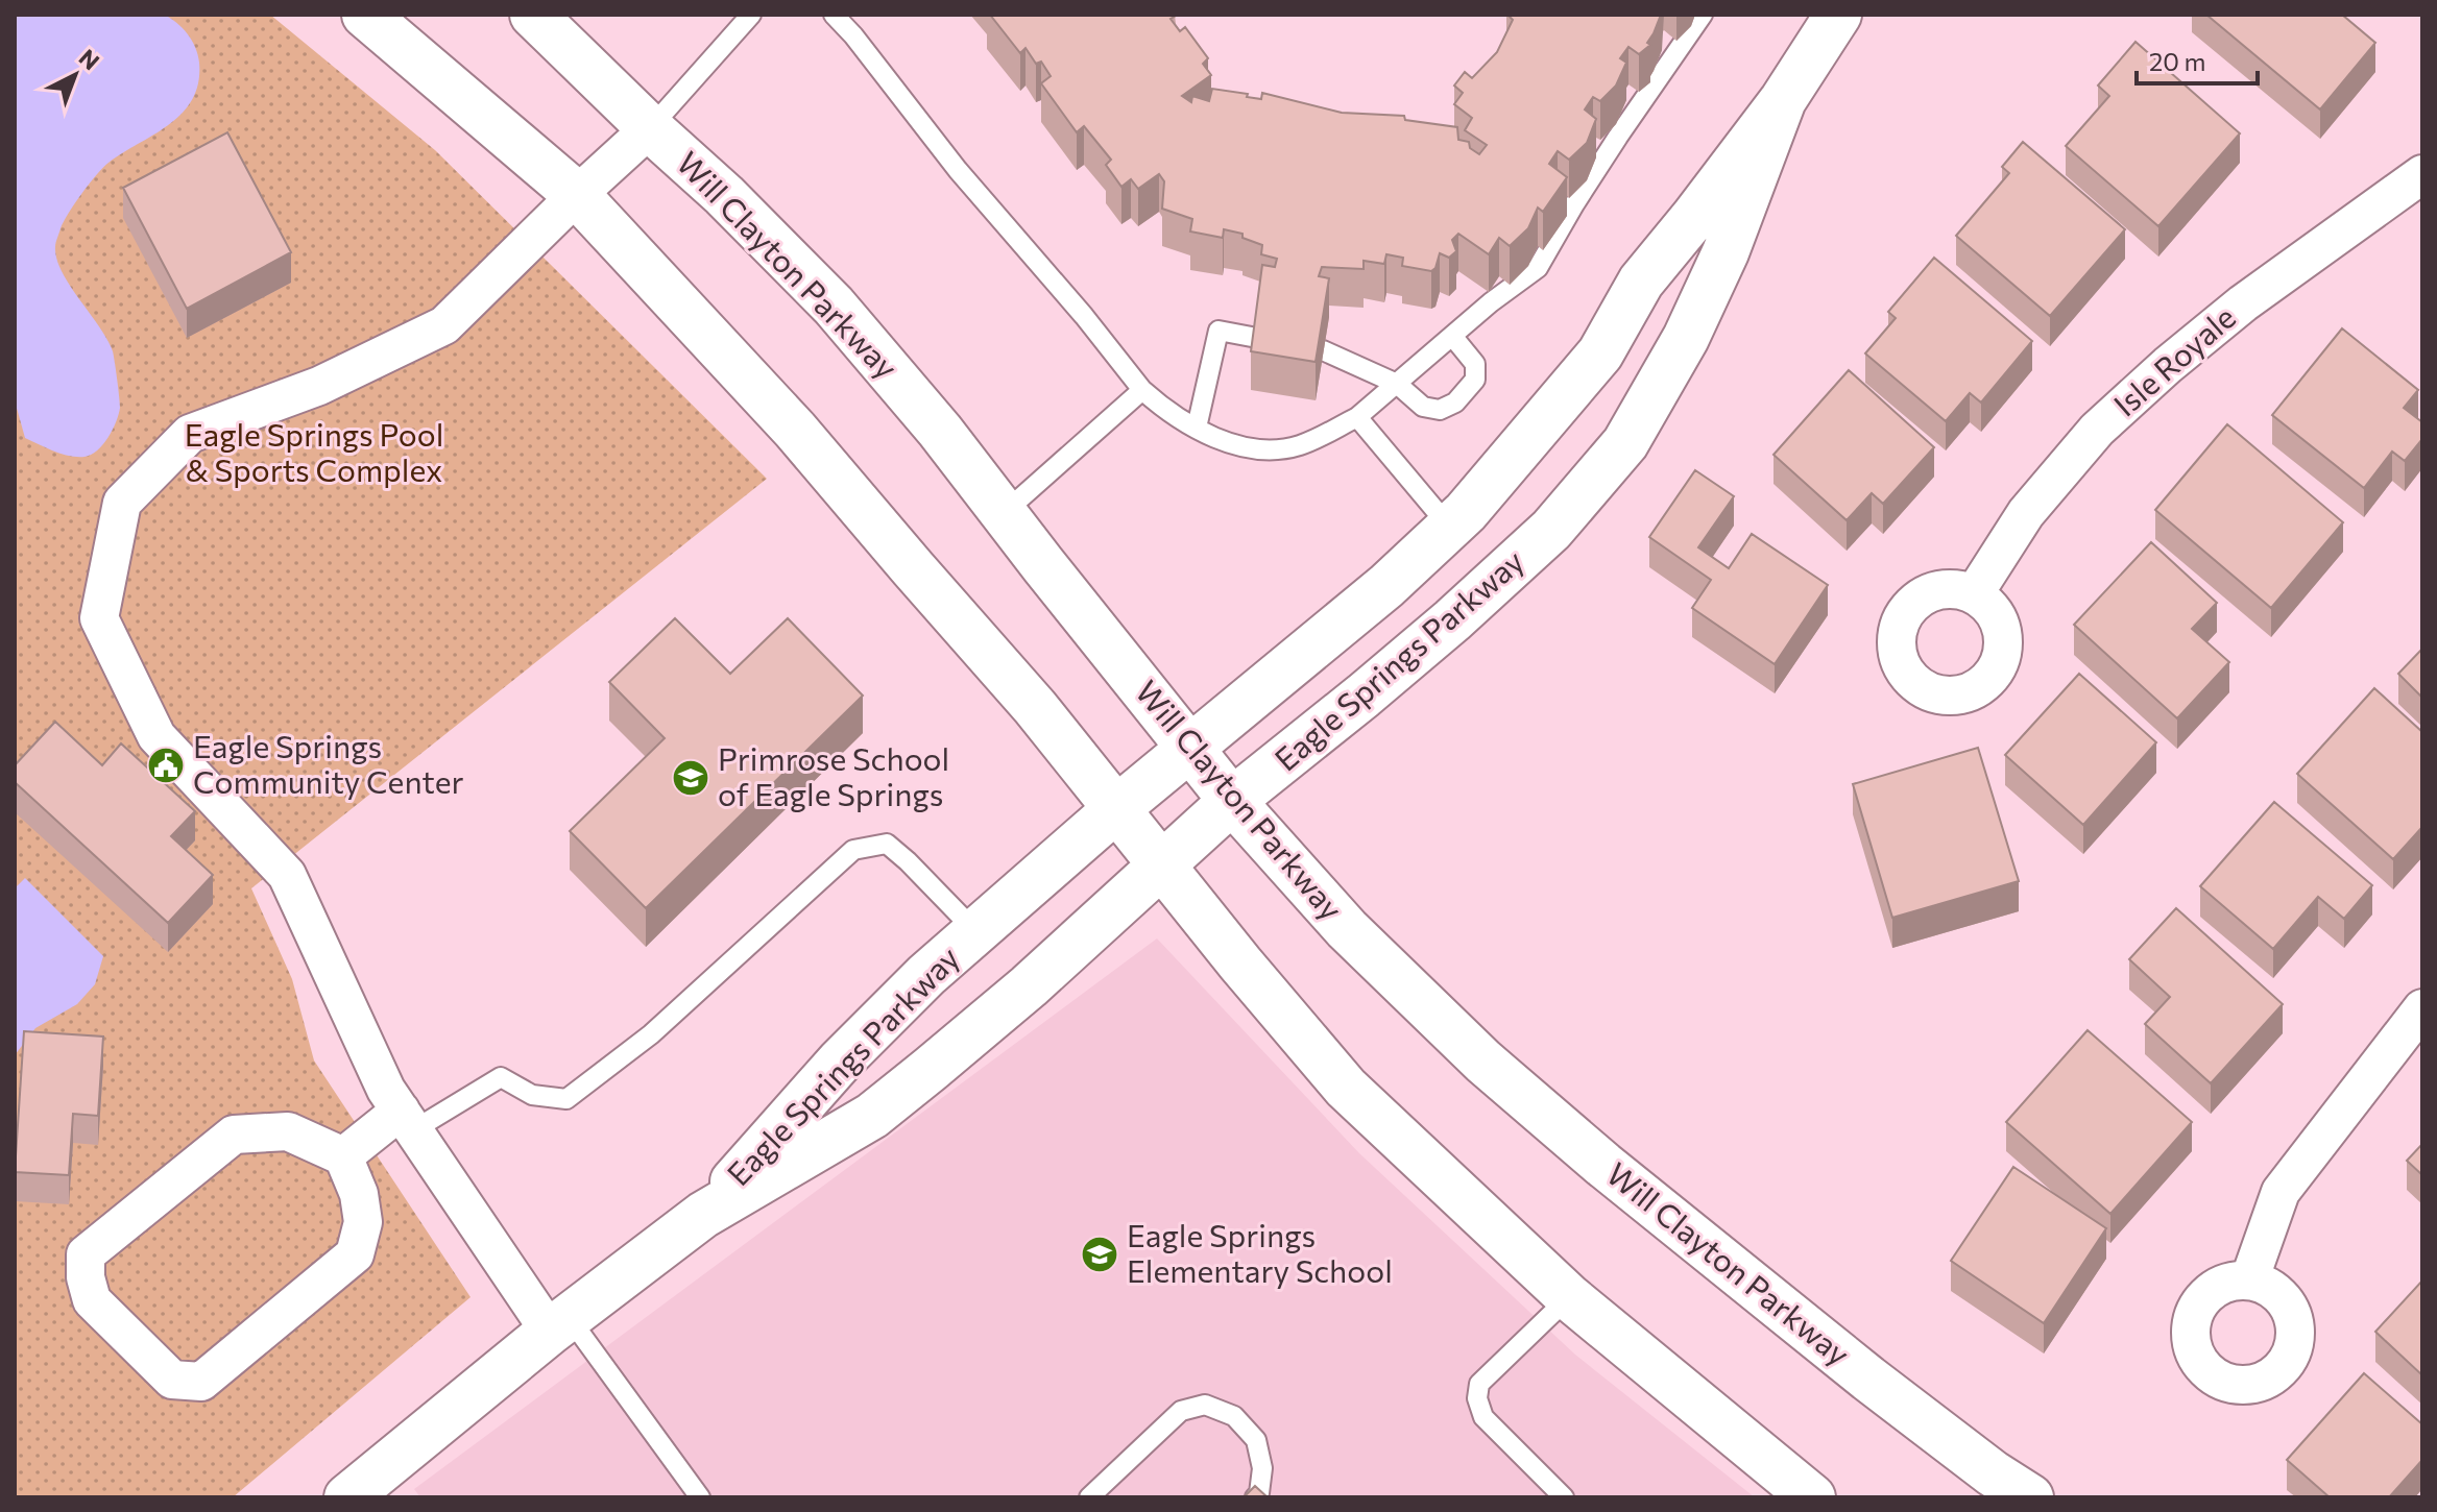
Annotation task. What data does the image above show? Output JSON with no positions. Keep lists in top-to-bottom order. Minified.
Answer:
{"streets":{"main road":["Will Clayton Parkway","Eagle Springs Parkway"],"street":["Isle Royale"]},"crossings":[["Will Clayton Parkway","Eagle Springs Parkway"]],"parks":["Eagle Springs Pool & Sports Complex"],"places":{"public building":["Eagle Springs Community Center"],"school or university":["Primrose School of Eagle Springs","Eagle Springs Elementary School"]},"scale_bar":"20 m","north":"top right"}
